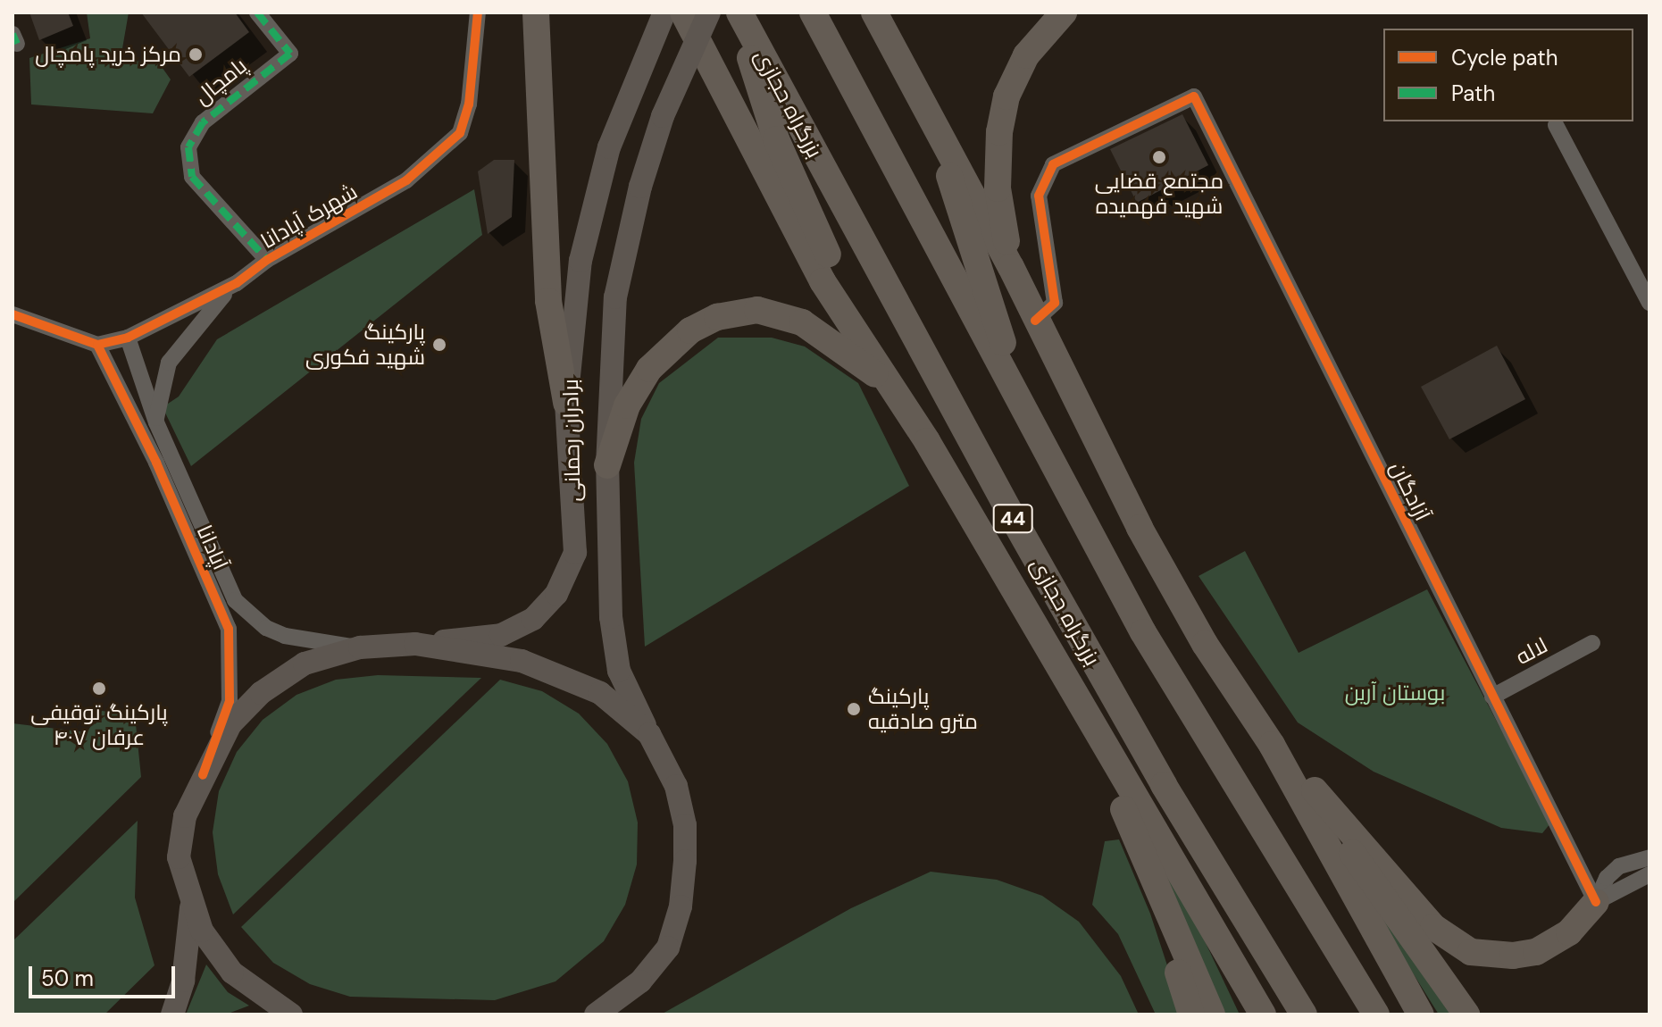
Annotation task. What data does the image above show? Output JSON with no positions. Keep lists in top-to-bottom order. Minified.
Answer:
{"streets":{"highway":["بزرگراه حجازی","44"],"main road":["برادران رحمانی"],"street":["پامچال","شهرک آپادانا","آزادگان","آپادانا","لاله"]},"crossings":[["پامچال","شهرک آپادانا"],["شهرک آپادانا","آپادانا"],["آزادگان","لاله"]],"parks":["بوستان آرین"],"places":["مرکز خرید پامچال","مجتمع قضایی شهید فهمیده","پارکینگ شهید فکوری","پارکینگ توقیفی عرفان ۴۰۷","پارکینگ مترو صادقیه"],"legend":["Cycle path","Path"],"scale_bar":"50 m"}
